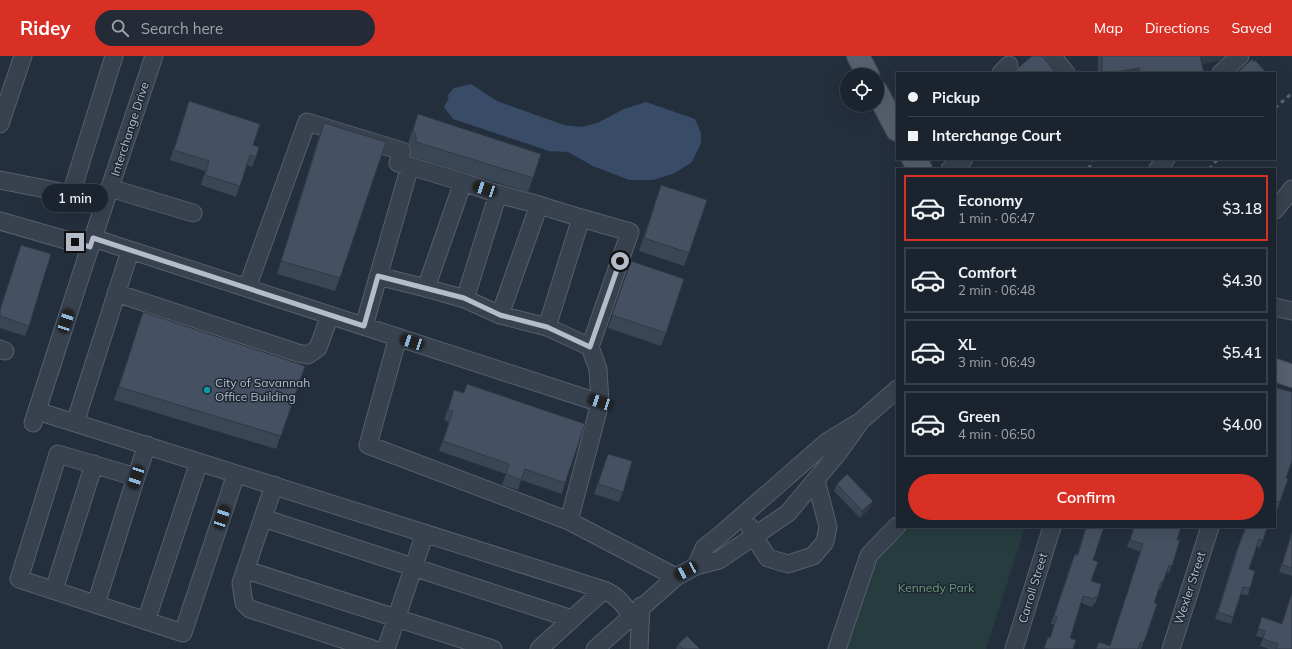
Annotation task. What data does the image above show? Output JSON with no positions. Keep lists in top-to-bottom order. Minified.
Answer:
{"streets":{"street":["Interchange Drive","Carroll Street","Wexler Street"]},"parks":["Kennedy Park"],"places":["City of Savannah Office Building"],"page":{"header":"Ridey","search":"Search here","nav":["Map","Directions","Saved"],"banner":["Pickup","Interchange Court"],"list":[{"name":"Economy","note":"1 min · 06:47","value":"$3.18"},{"name":"Comfort","note":"2 min · 06:48","value":"$4.30"},{"name":"XL","note":"3 min · 06:49","value":"$5.41"},{"name":"Green","note":"4 min · 06:50","value":"$4.00"}],"bubble":"1 min","buttons":"Confirm"}}
